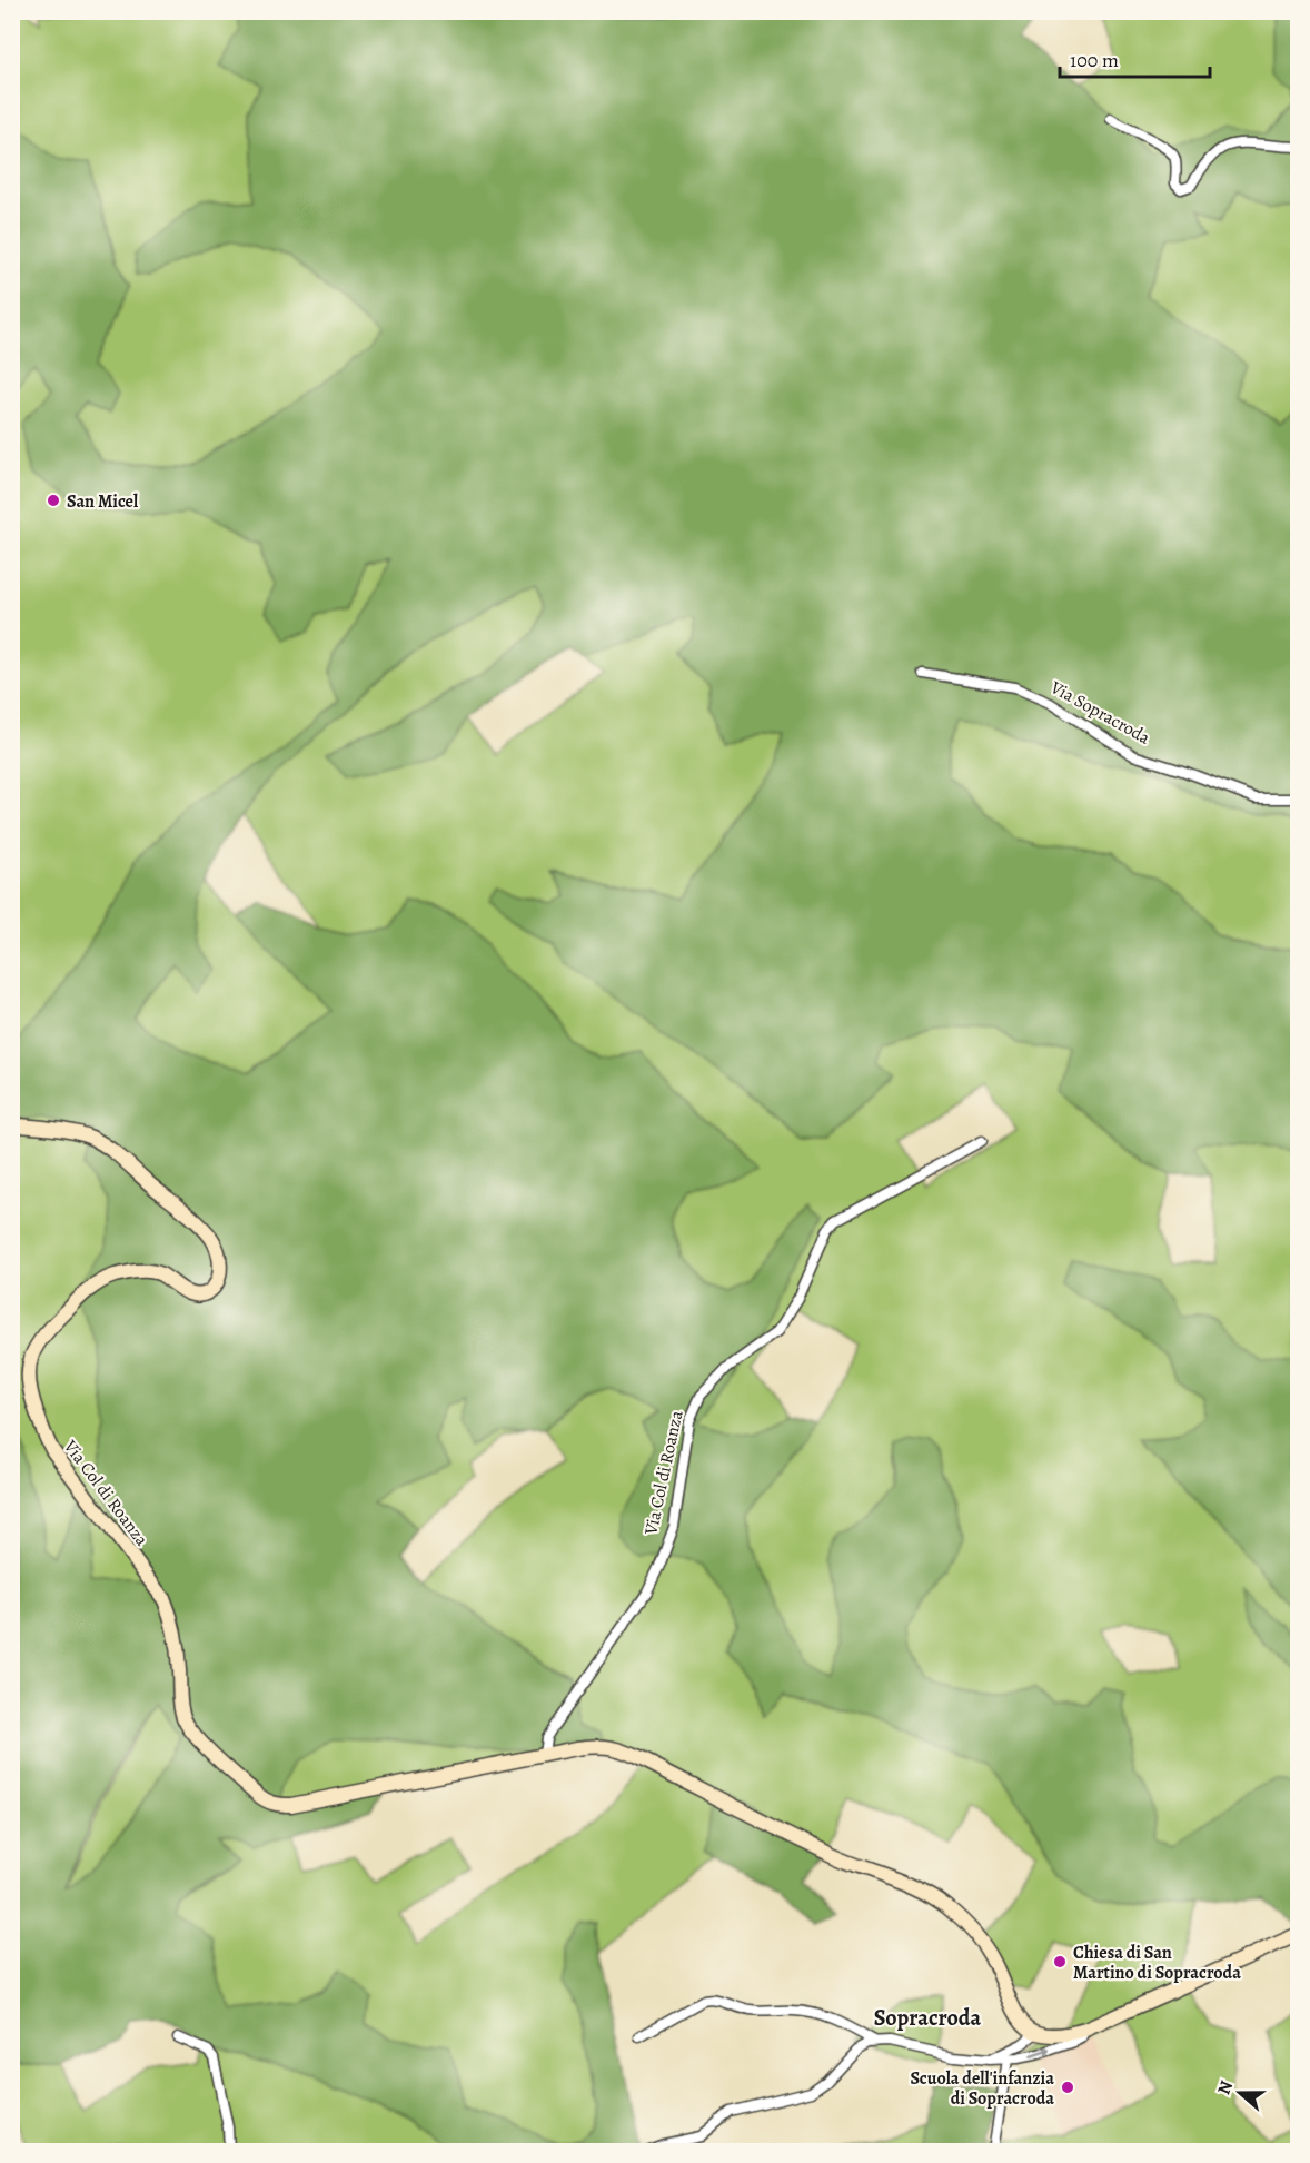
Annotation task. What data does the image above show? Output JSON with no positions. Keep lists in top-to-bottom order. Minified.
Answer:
{"streets":{"street":["Via Sopracroda","Via Col di Roanza"]},"districts":["Sopracroda"],"places":["San Micel","Chiesa di San Martino di Sopracroda","Scuola dell'infanzia di Sopracroda"],"scale_bar":"100 m","north":"left"}
